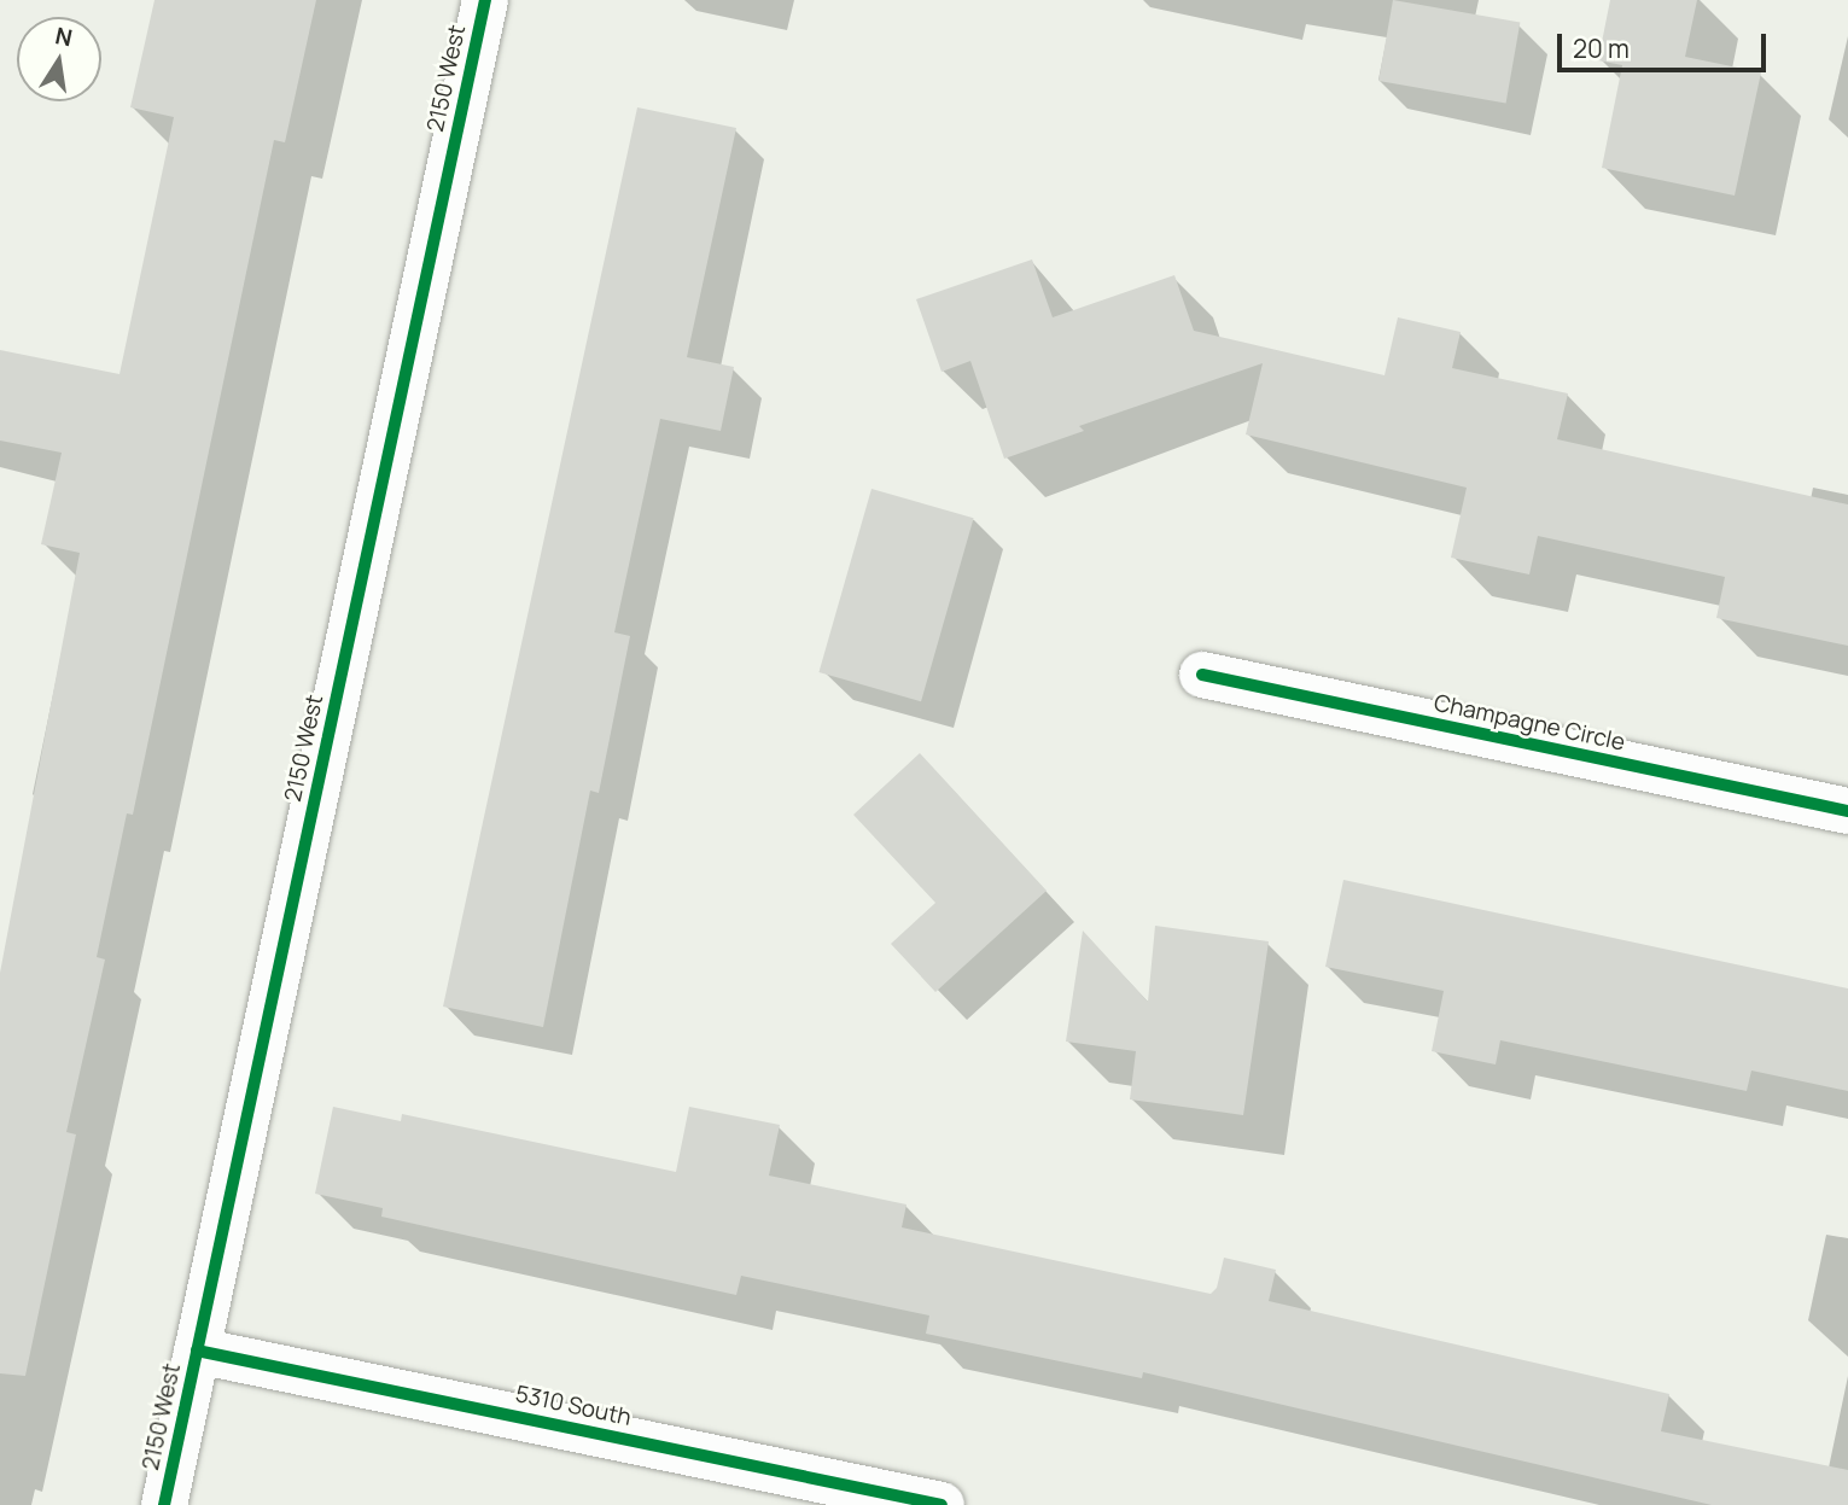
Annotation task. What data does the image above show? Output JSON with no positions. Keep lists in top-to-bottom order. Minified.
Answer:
{"streets":{"street":["2150 West","Champagne Circle","5310 South"]},"crossings":[["2150 West","5310 South"]],"scale_bar":"20 m","north":"top"}
